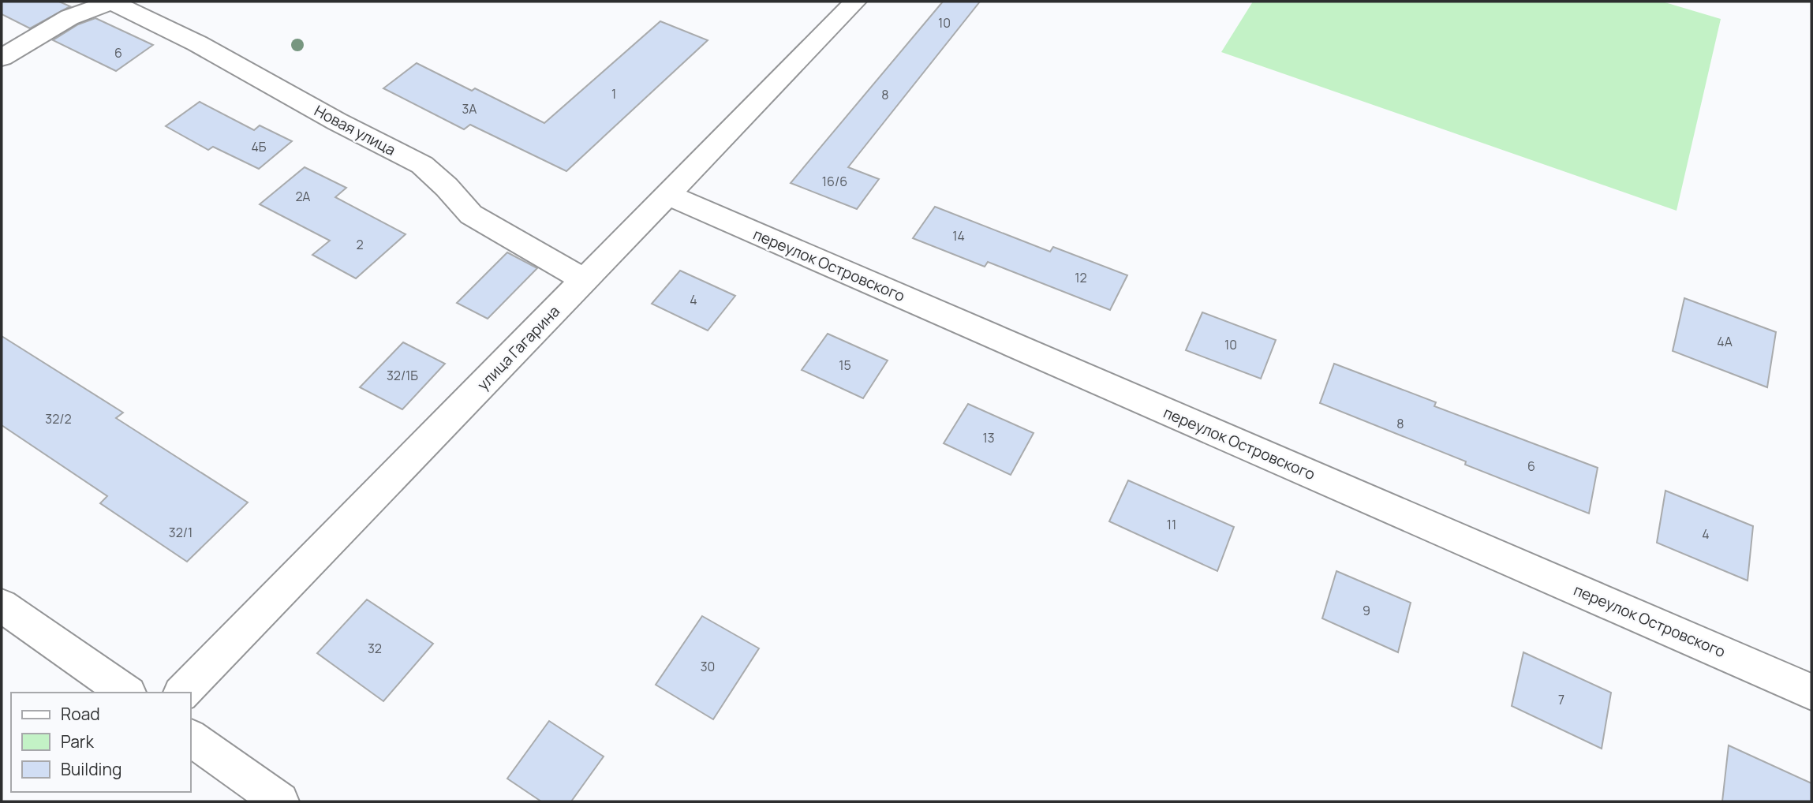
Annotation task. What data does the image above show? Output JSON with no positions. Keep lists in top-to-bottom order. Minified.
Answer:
{"streets":{"street":["Новая улица","переулок Островского","улица Гагарина"]},"crossings":[["Новая улица","улица Гагарина"],["переулок Островского","улица Гагарина"]],"house_numbers":["10","6","1","8","3А","4Б","16/6","2А","14","2","12","4","4А","10","15","32/1Б","32/2","8","13","6","11","32/1","4","9","32","30","7"],"legend":["Road","Park","Building"]}
